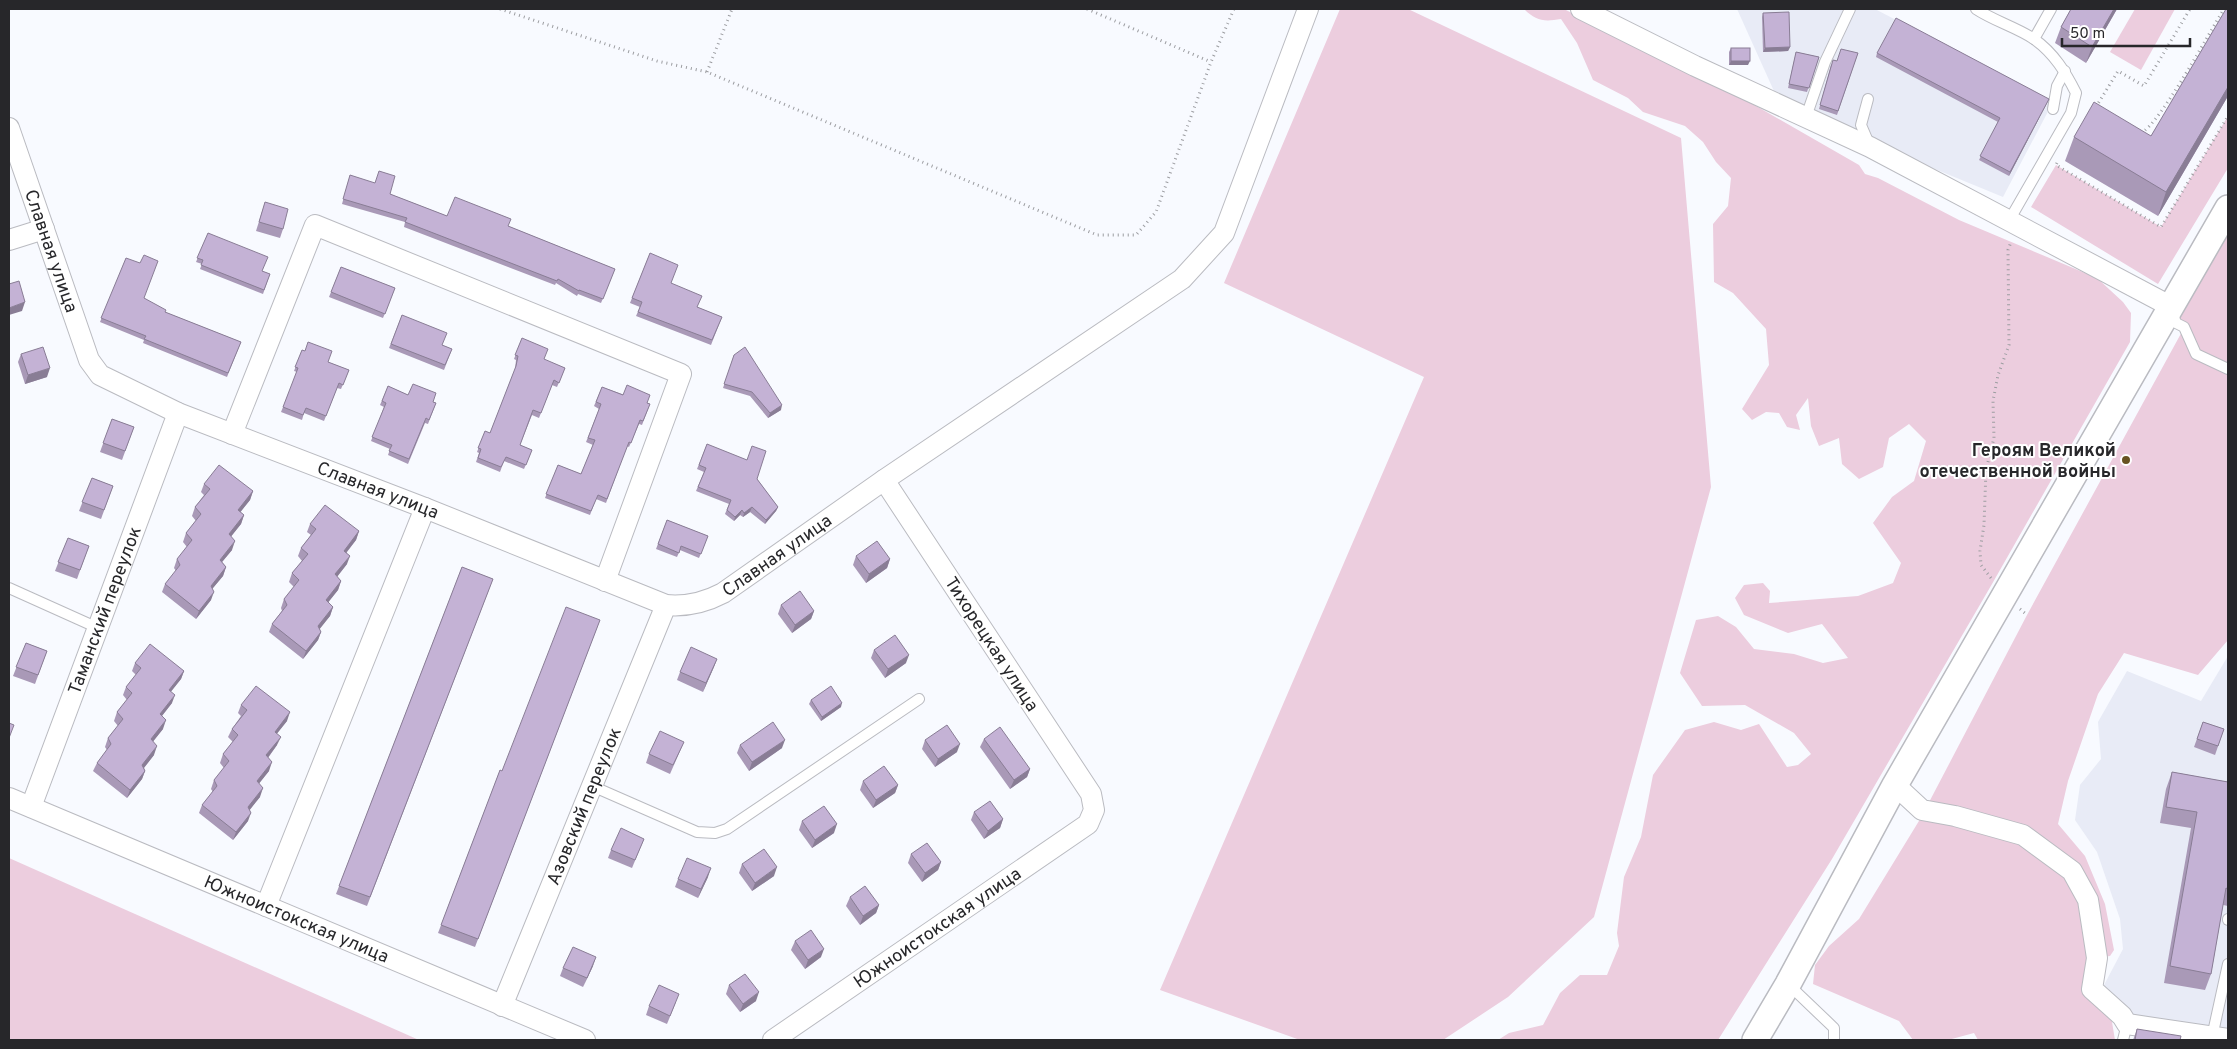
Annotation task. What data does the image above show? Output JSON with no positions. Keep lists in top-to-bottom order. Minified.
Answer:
{"streets":{"street":["Славная улица","Таманский переулок","Тихорецкая улица","Азовский переулок","Южноистокская улица"]},"crossings":[["Славная улица","Таманский переулок"],["Славная улица","Тихорецкая улица"],["Славная улица","Азовский переулок"],["Таманский переулок","Южноистокская улица"],["Тихорецкая улица","Южноистокская улица"],["Азовский переулок","Южноистокская улица"]],"places":["Героям Великой отечественной войны"],"scale_bar":"50 m"}
